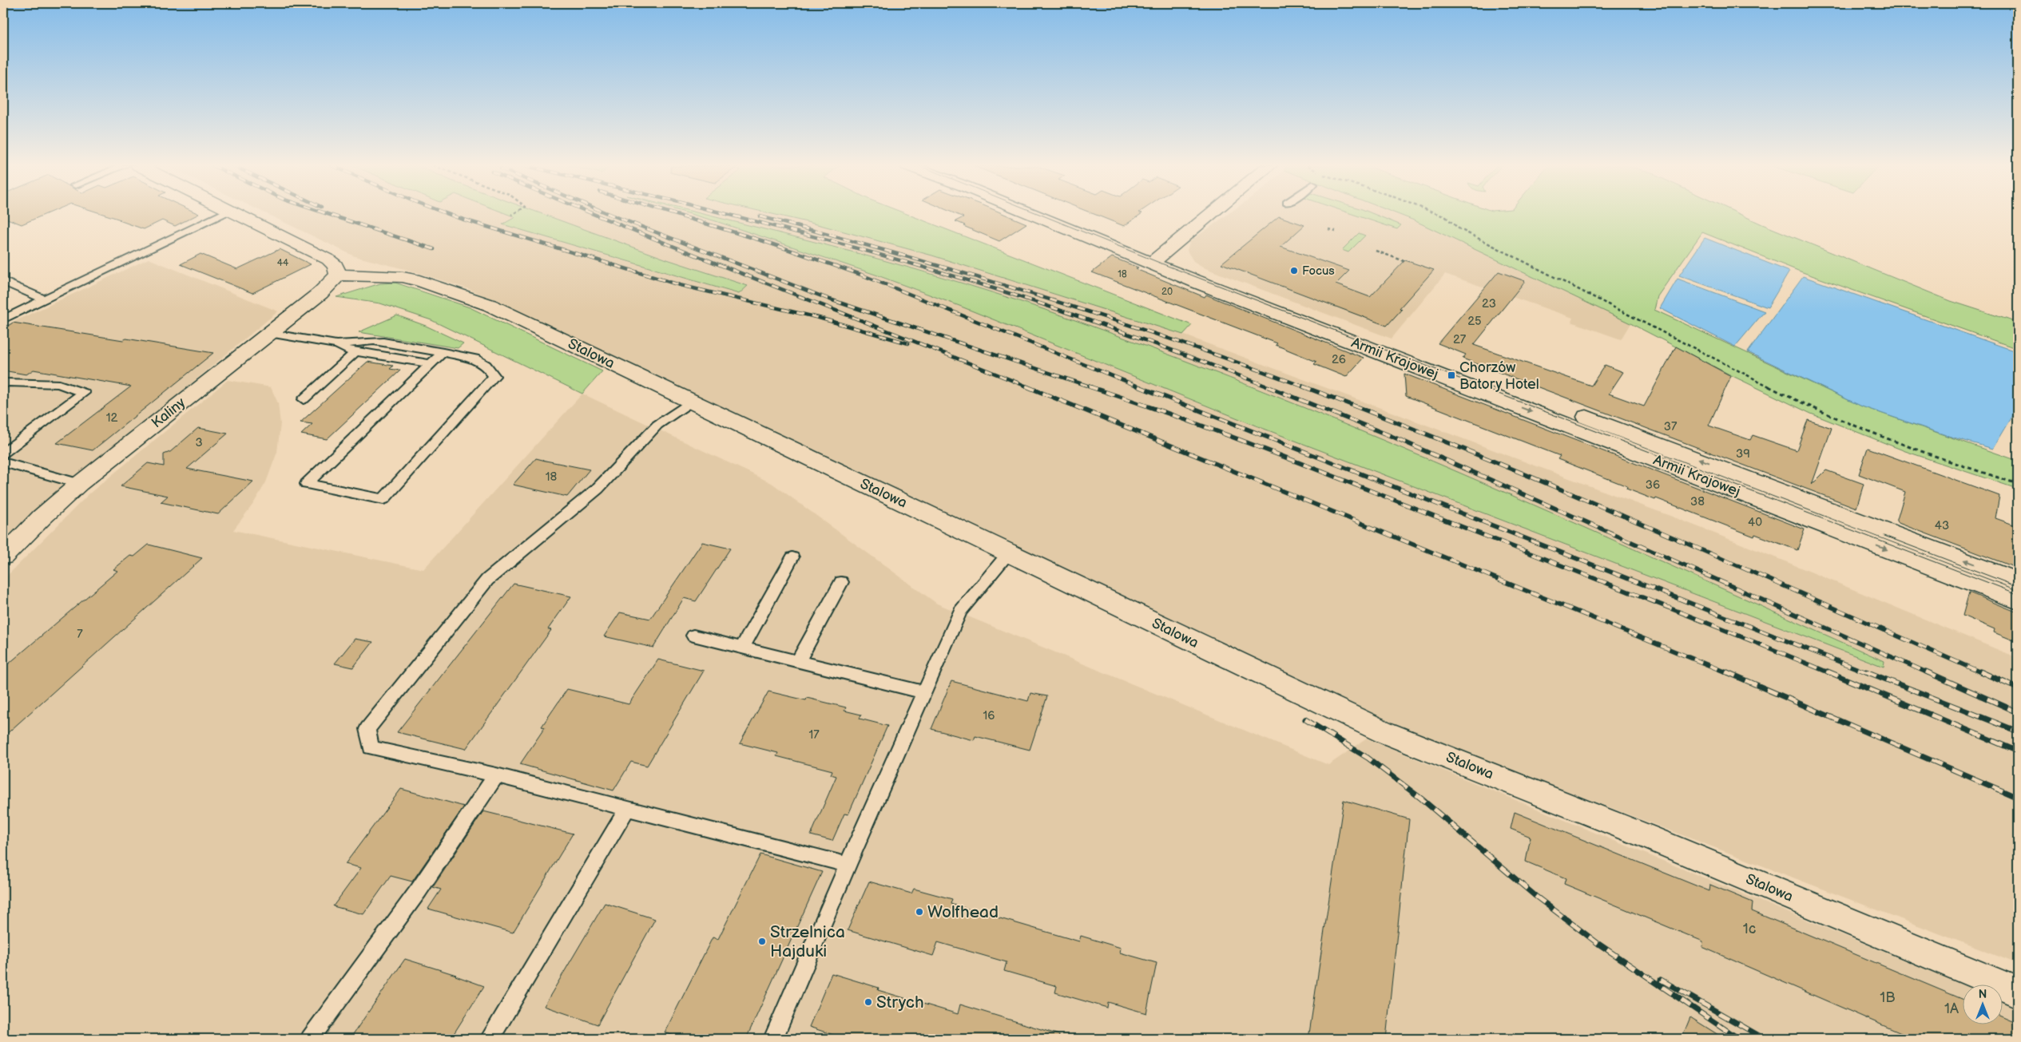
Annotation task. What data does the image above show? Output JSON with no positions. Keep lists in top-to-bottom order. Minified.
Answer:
{"streets":{"street":["Stalowa","Armii Krajowej","Kaliny"]},"crossings":[["Stalowa","Kaliny"]],"places":{"other":["Focus","Wolfhead","Strzelnica Hajduki","Strych"],"transit":["Chorzów Batory Hotel"]},"house_numbers":["44","18","20","23","25","27","26","12","37","3","39","18","36","38","40","43","7","16","17","1c","1B","1A"],"north":"top"}
